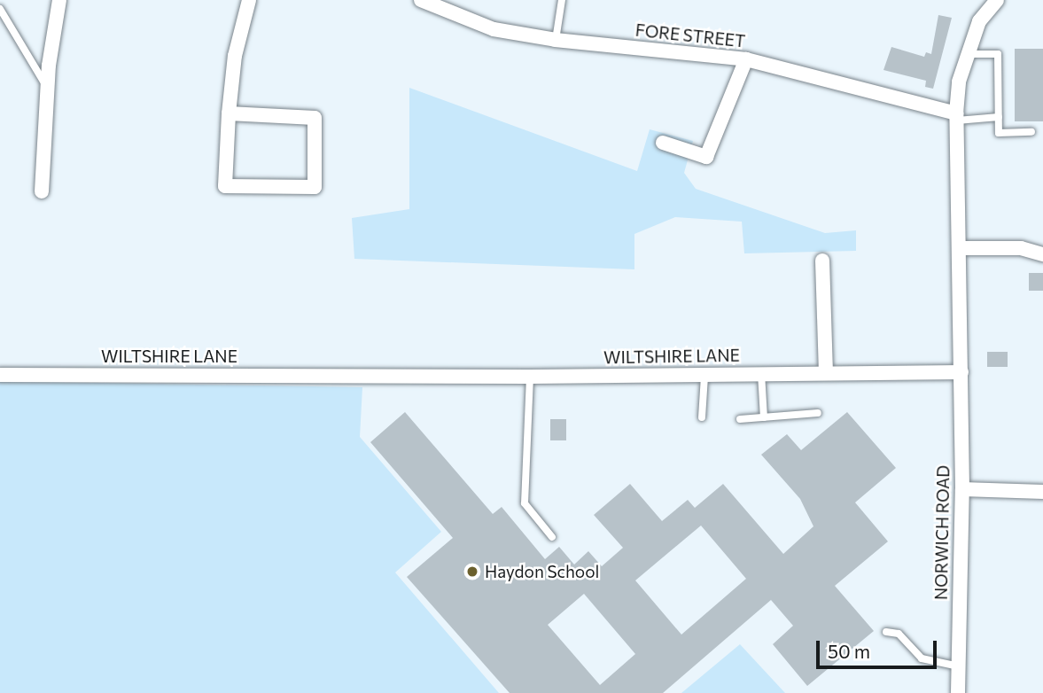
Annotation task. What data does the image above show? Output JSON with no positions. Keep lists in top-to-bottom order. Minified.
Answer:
{"streets":{"street":["FORE STREET","WILTSHIRE LANE","NORWICH ROAD"]},"crossings":[["WILTSHIRE LANE","NORWICH ROAD"]],"places":["Haydon School"],"scale_bar":"50 m"}
